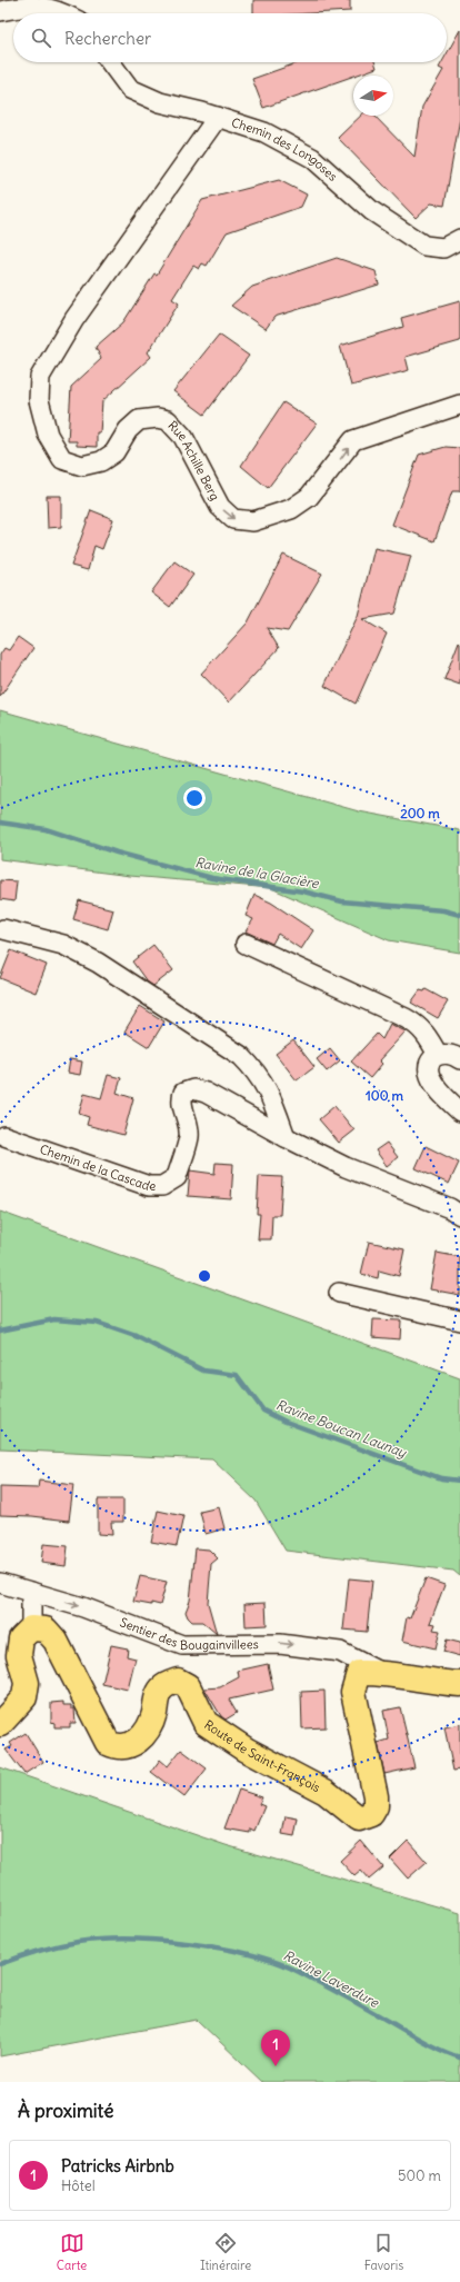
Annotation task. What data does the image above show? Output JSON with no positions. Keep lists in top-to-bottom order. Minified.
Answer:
{"streets":{"main road":["Route de Saint-François"],"street":["Chemin des Longoses","Rue Achille Berg","Chemin de la Cascade","Sentier des Bougainvillees"]},"crossings":[["Chemin des Longoses","Rue Achille Berg"],["Sentier des Bougainvillees","Route de Saint-François"]],"one_way":["Sentier des Bougainvillees"],"water":["Ravine de la Glacière","Ravine Boucan Launay","Ravine Laverdure"],"north":"right","page":{"search":"Rechercher","pins":"1","heading":"À proximité","list":[{"mark":"1","name":"Patricks Airbnb","note":"Hôtel","value":"500 m"}],"nav":["Carte","Itinéraire","Favoris"]},"rings":["200 m","100 m"]}
